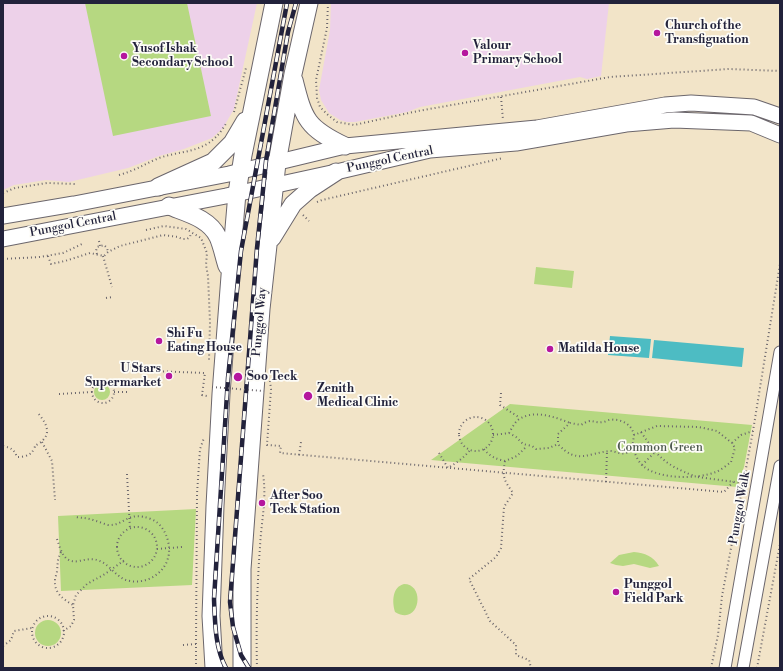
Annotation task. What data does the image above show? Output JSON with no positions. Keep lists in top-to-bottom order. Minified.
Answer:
{"streets":{"main road":["Punggol Central","Punggol Way"],"street":["Punggol Walk"]},"crossings":[["Punggol Central","Punggol Way"]],"parks":["Common Green"],"places":["Church of the Transfiguation","Valour Primary School","Yusof Ishak Secondary School","Shi Fu Eating House","Matilda House","U Stars Supermarket","Soo Teck","Zenith Medical Clinic","After Soo Teck Station","Punggol Field Park"]}
